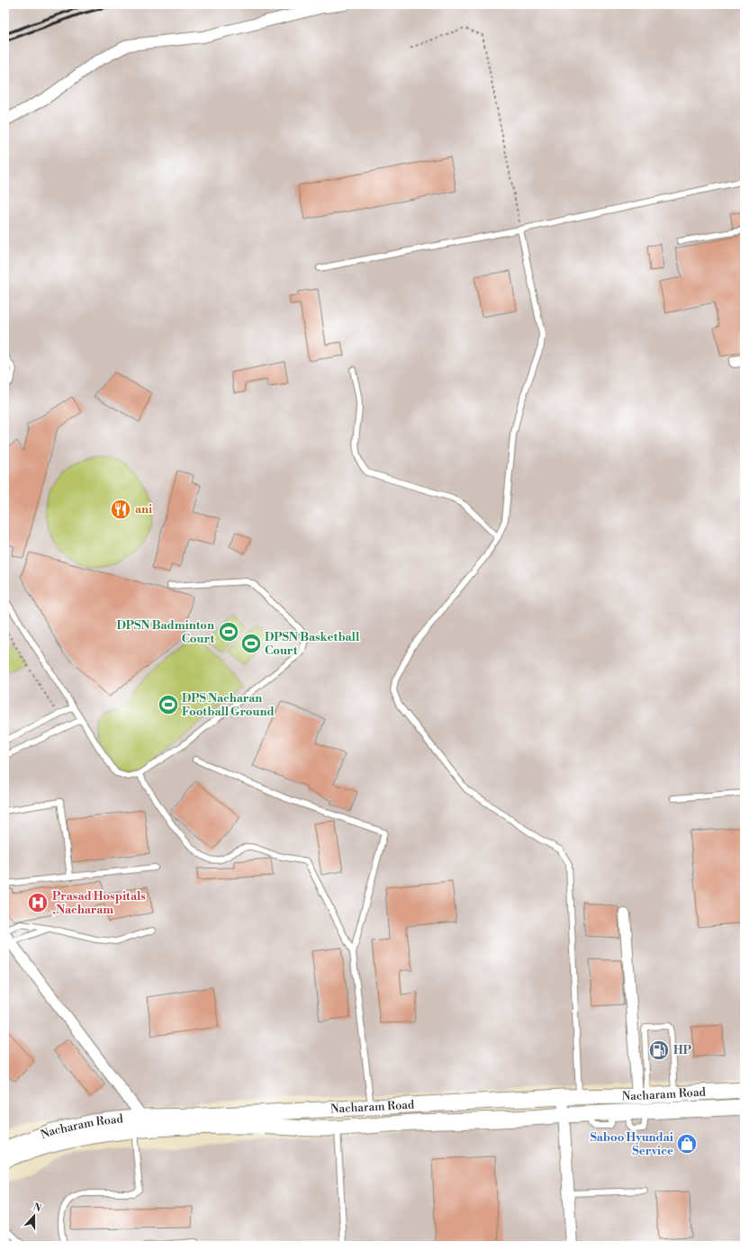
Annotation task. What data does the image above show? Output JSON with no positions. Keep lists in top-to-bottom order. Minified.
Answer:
{"streets":{"main road":["Nacharam Road"]},"places":{"restaurant":["ani"],"sports":["DPSN Badminton Court","DPSN Basketball Court","DPS Nacharan Football Ground"],"hospital":["Prasad Hospitals ,Nacharam"],"fuel station":["HP"],"shop":["Saboo Hyundai Service"]},"north":"top"}
